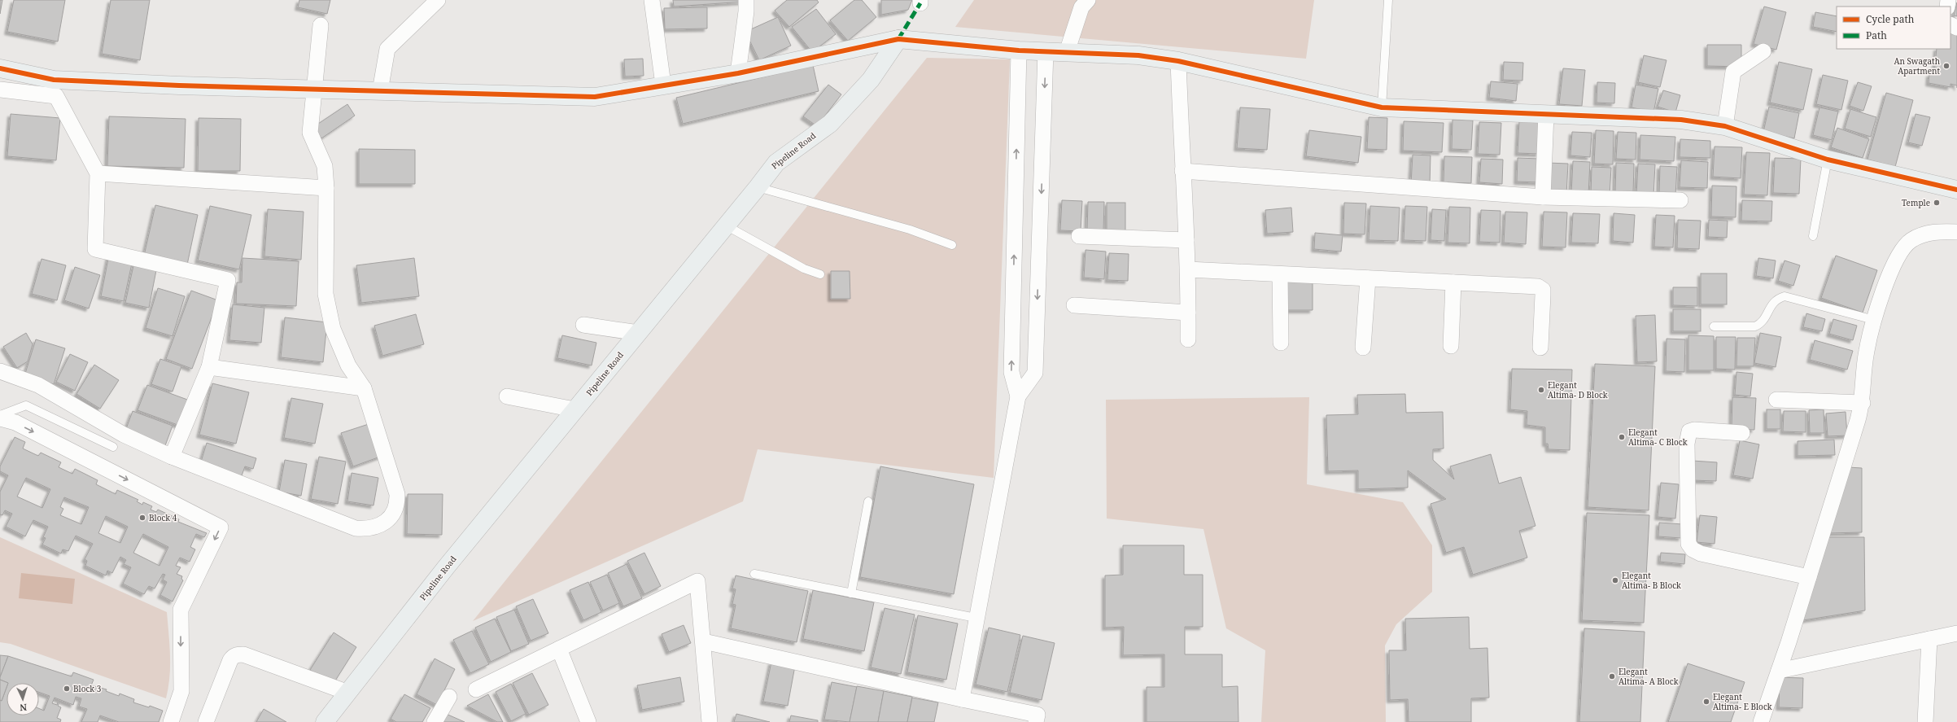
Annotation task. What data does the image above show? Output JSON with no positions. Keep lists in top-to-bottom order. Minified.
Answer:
{"streets":{"street":["Pipeline Road"]},"places":["An Swagath Apartment","Temple","Elegant Altima- D Block","Elegant Altima- C Block","Block 4","Elegant Altima- B Block","Elegant Altima- A Block","Block 3","Elegant Altima- E Block"],"legend":["Cycle path","Path"],"north":"bottom"}
